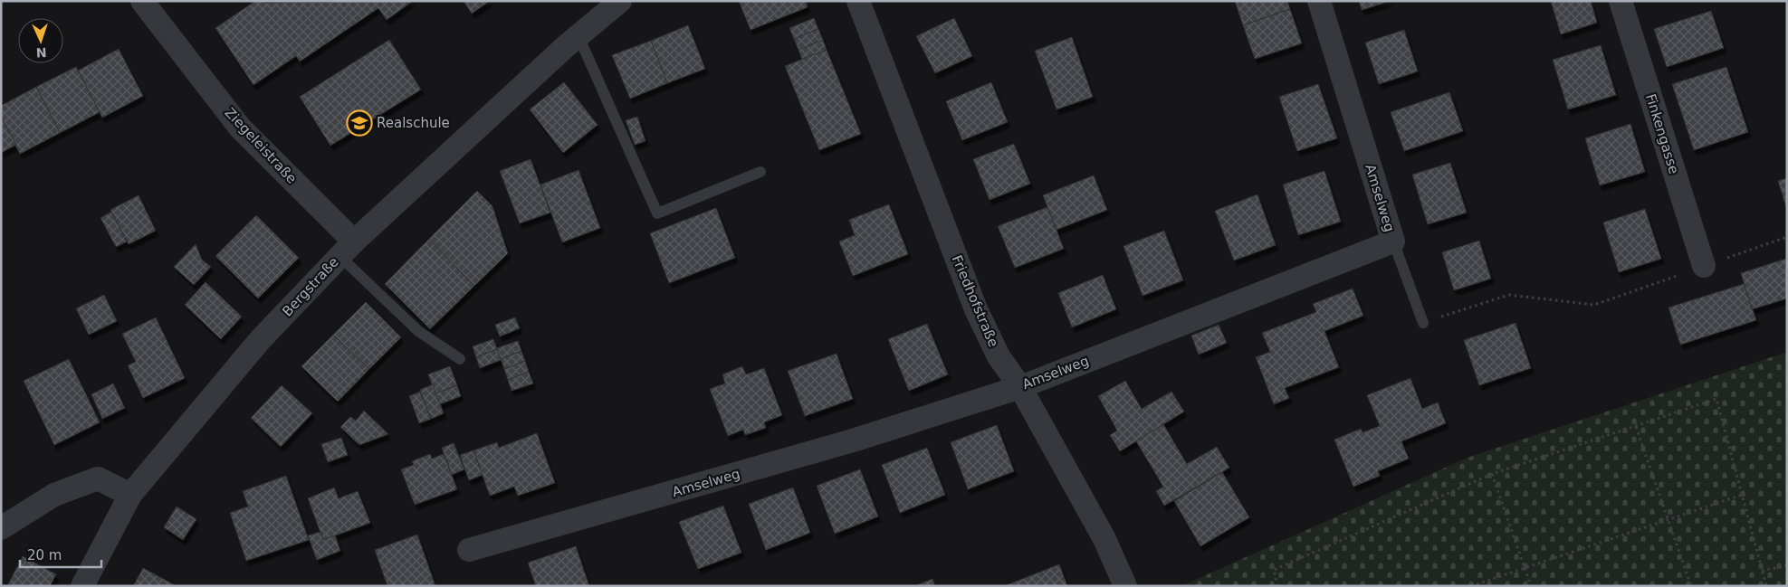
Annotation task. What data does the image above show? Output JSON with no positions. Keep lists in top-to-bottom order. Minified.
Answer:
{"streets":{"street":["Finkengasse","Ziegeleistraße","Amselweg","Bergstraße","Friedhofstraße"]},"crossings":[["Ziegeleistraße","Bergstraße"],["Amselweg","Friedhofstraße"]],"places":{"school or university":["Realschule"]},"scale_bar":"20 m","north":"bottom"}
